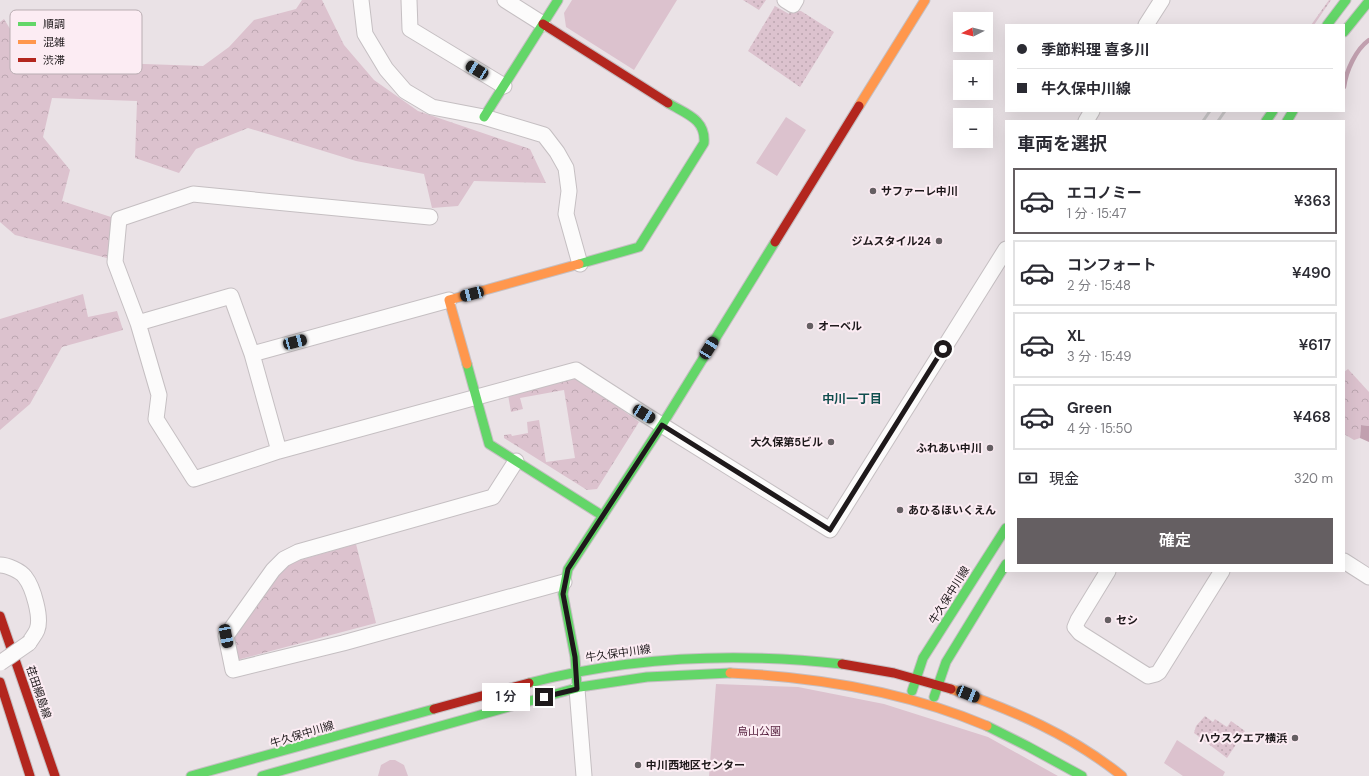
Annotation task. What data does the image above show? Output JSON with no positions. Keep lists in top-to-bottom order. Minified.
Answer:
{"streets":{"street":["牛久保中川線","荏田綱島線"]},"districts":["中川一丁目"],"parks":["烏山公園"],"places":["サファーレ中川","ジムスタイル24","オーベル","大久保第5ビル","ふれあい中川","あひるほいくえん","セシ","ハウスクエア横浜","中川西地区センター"],"legend":["順調","混雑","渋滞"],"north":"left","page":{"map_buttons":["+","−"],"banner":["季節料理 喜多川","牛久保中川線"],"heading":"車両を選択","list":[{"name":"エコノミー","note":"1 分 · 15:47","value":"¥363"},{"name":"コンフォート","note":"2 分 · 15:48","value":"¥490"},{"name":"XL","note":"3 分 · 15:49","value":"¥617"},{"name":"Green","note":"4 分 · 15:50","value":"¥468"}],"pay":["現金","320 m"],"buttons":"確定","bubble":"1 分"}}
